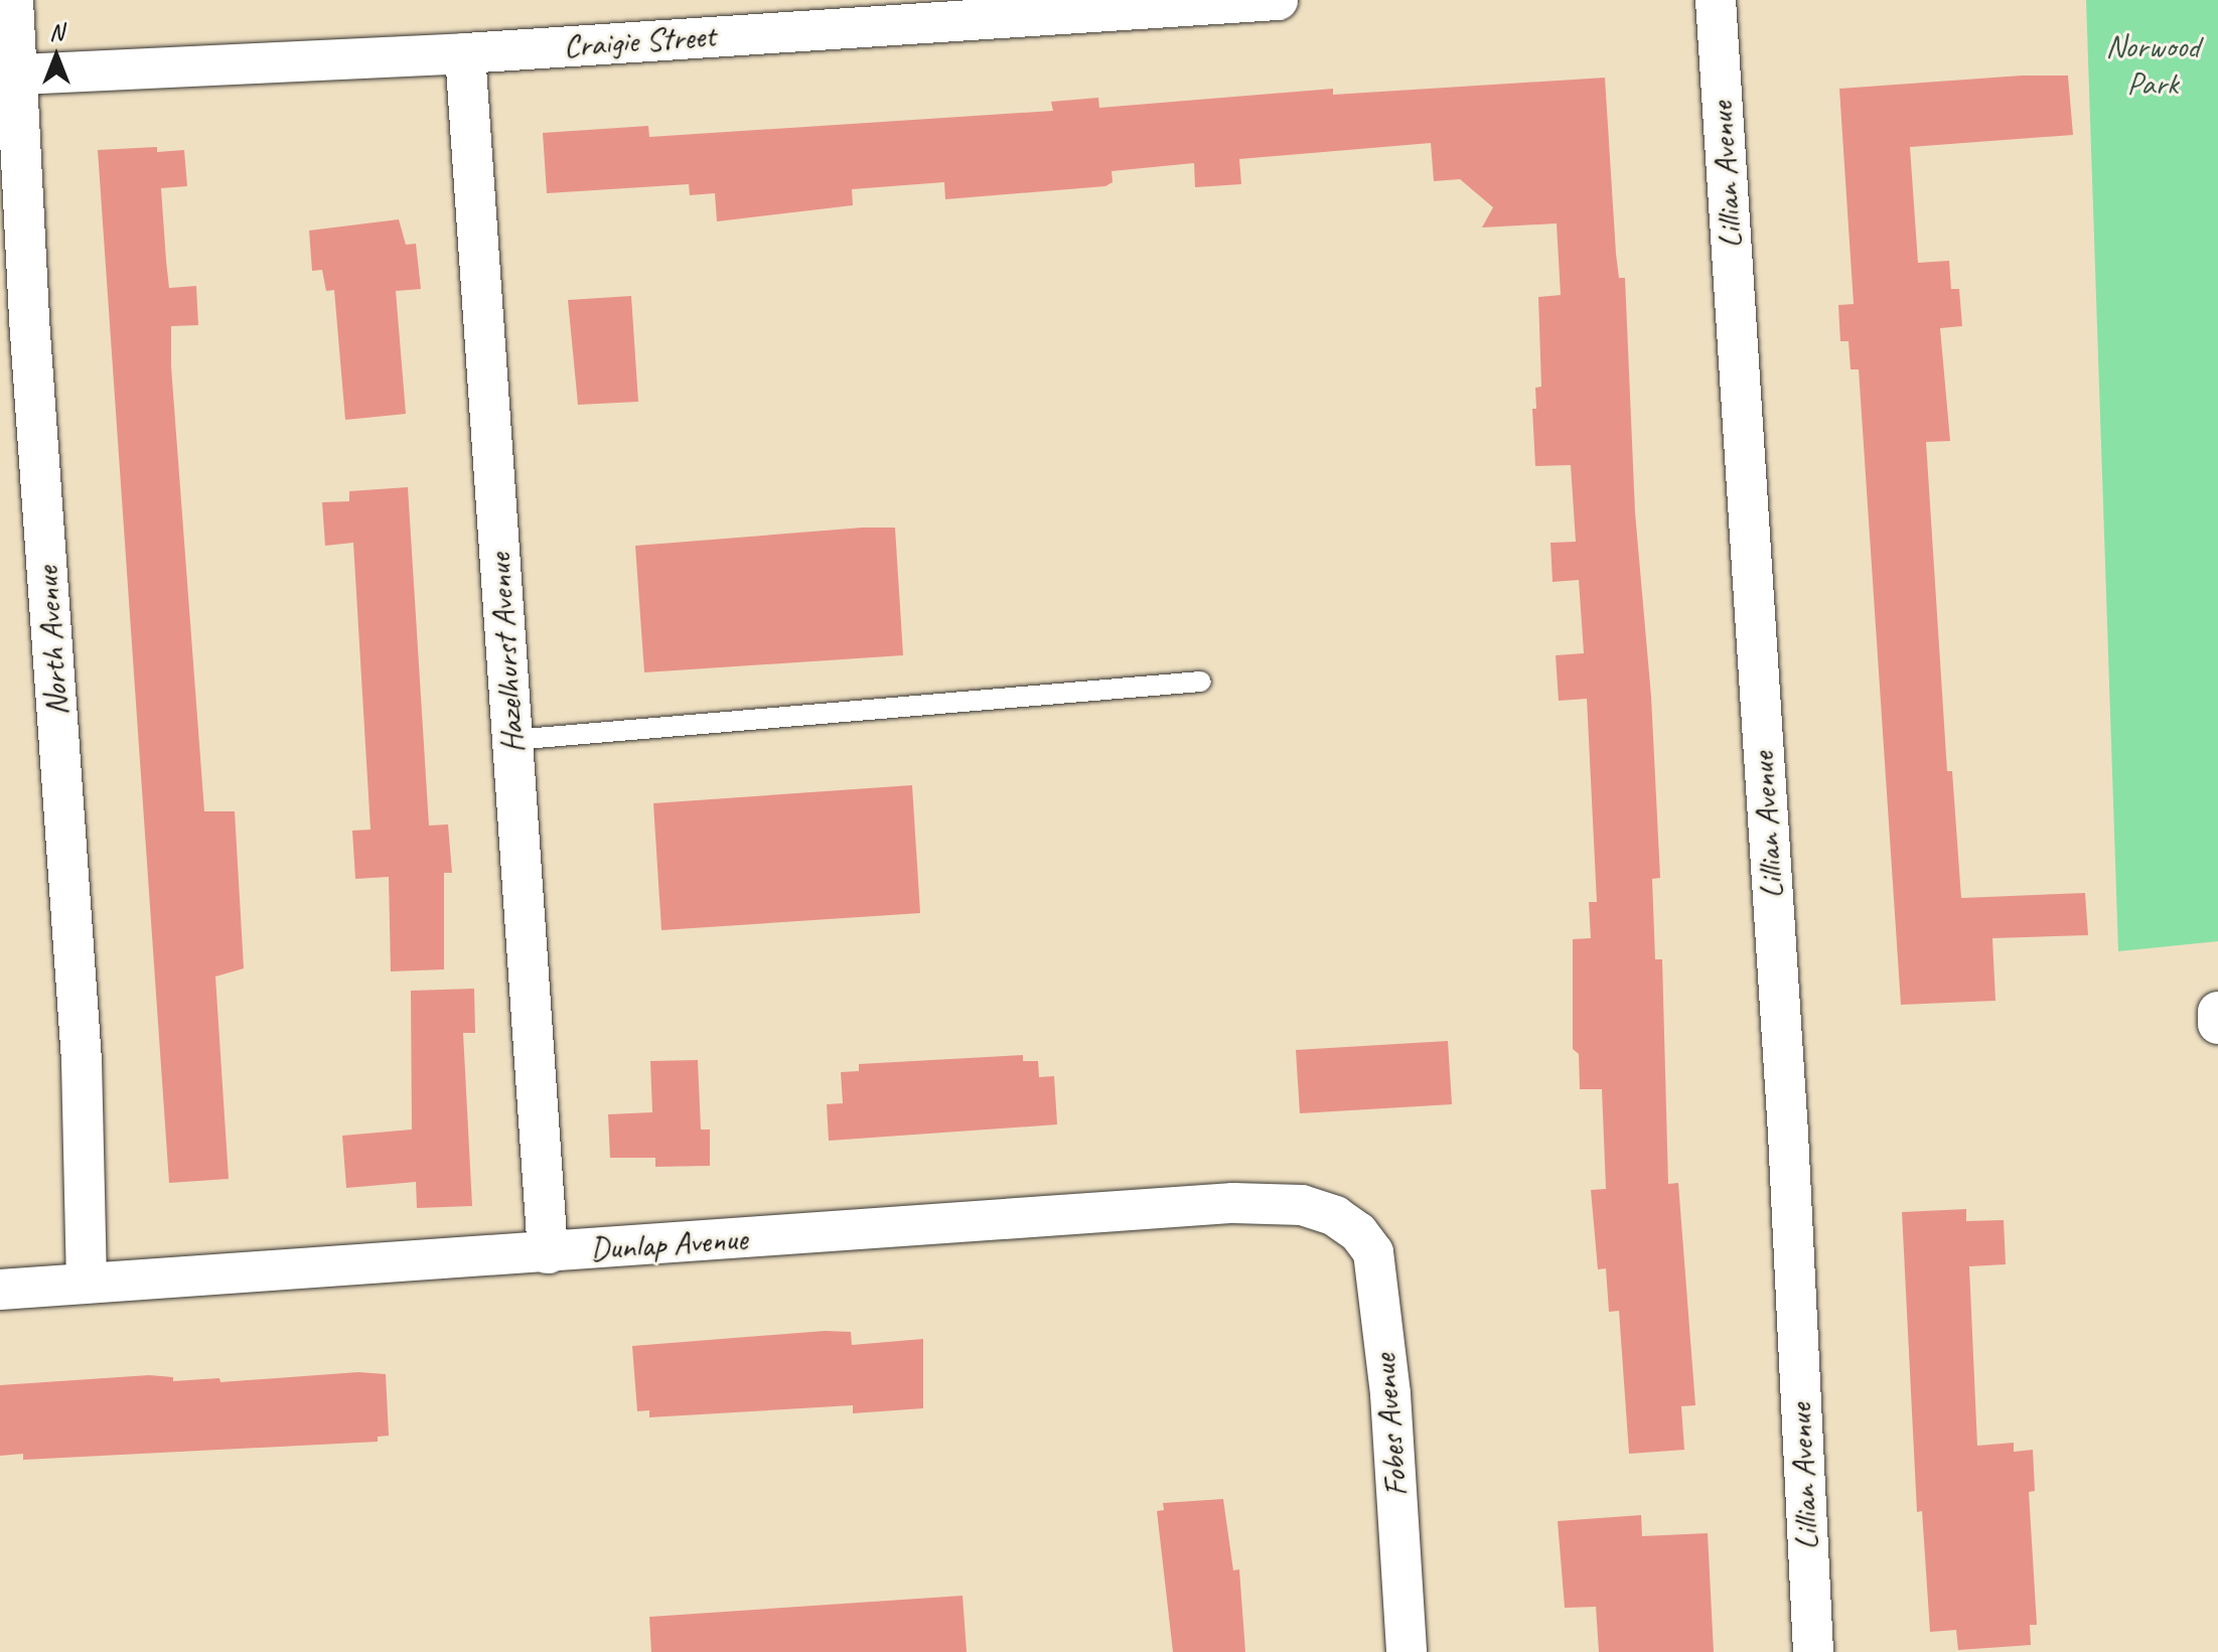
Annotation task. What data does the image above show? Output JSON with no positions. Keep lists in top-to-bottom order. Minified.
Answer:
{"streets":{"street":["Craigie Street","Lillian Avenue","North Avenue","Hazelhurst Avenue","Dunlap Avenue","Fobes Avenue"]},"crossings":[["Craigie Street","North Avenue"],["Craigie Street","Hazelhurst Avenue"],["North Avenue","Dunlap Avenue"],["Hazelhurst Avenue","Dunlap Avenue"],["Dunlap Avenue","Fobes Avenue"]],"parks":["Norwood Park"],"north":"top"}
